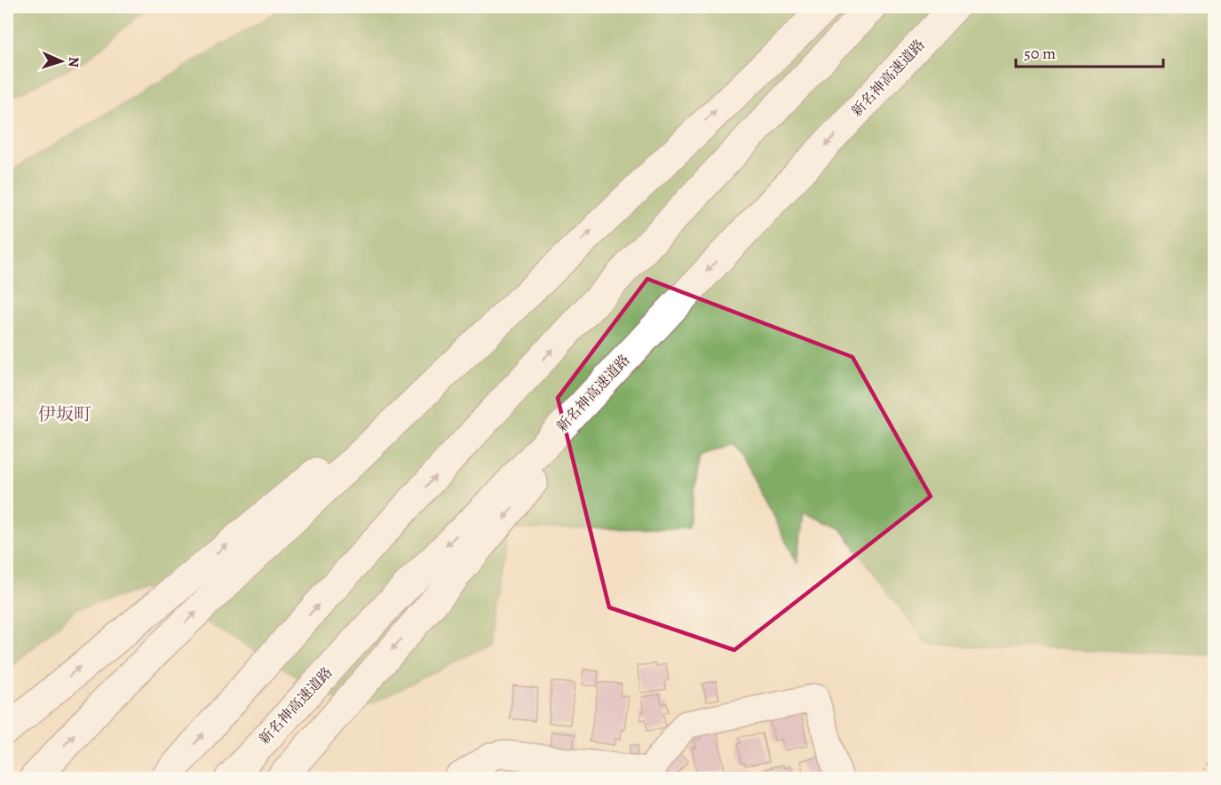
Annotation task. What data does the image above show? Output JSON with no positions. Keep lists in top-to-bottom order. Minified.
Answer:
{"streets":{"highway":["新名神高速道路"]},"districts":["伊坂町"],"scale_bar":"50 m","north":"right"}
